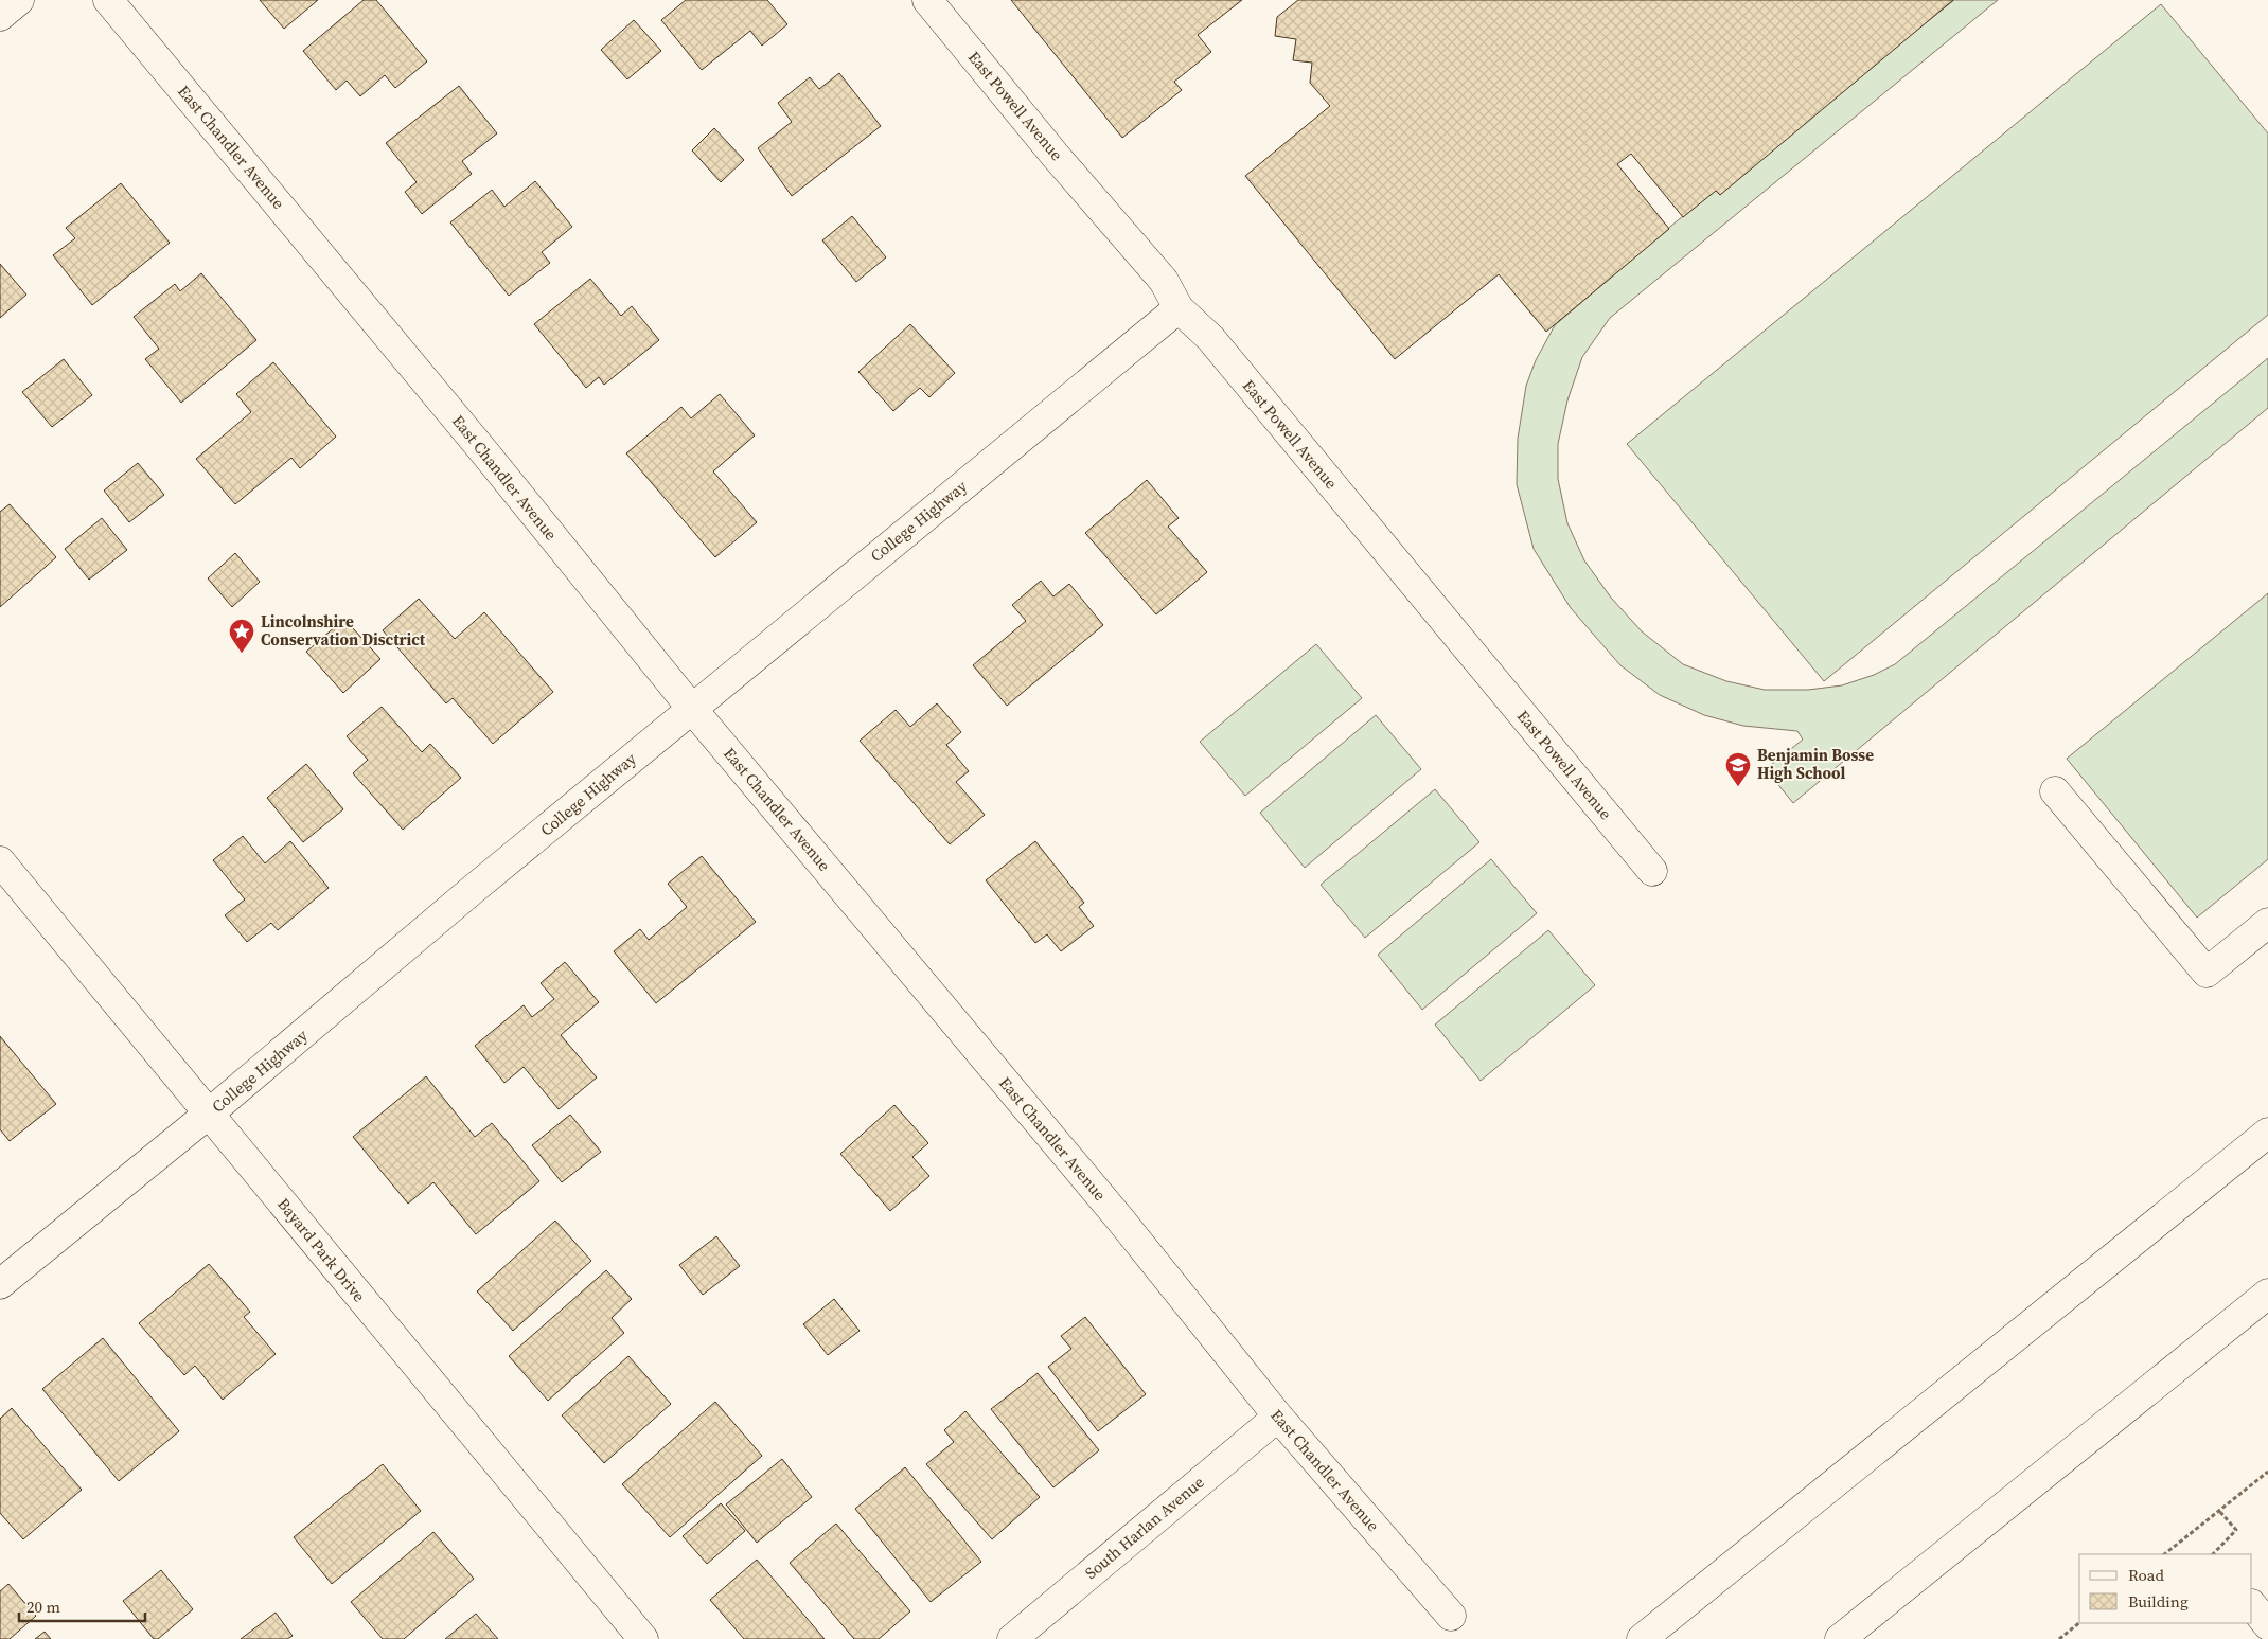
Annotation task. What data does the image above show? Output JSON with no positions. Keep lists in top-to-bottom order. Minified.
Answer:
{"streets":{"main road":["East Powell Avenue","East Chandler Avenue","College Highway","Bayard Park Drive","South Harlan Avenue"]},"crossings":[["East Powell Avenue","College Highway"],["East Chandler Avenue","College Highway"],["East Chandler Avenue","South Harlan Avenue"],["College Highway","Bayard Park Drive"]],"places":{"place":["Lincolnshire Conservation Disctrict"],"school or university":["Benjamin Bosse High School"]},"legend":["Road","Building"],"scale_bar":"20 m"}
